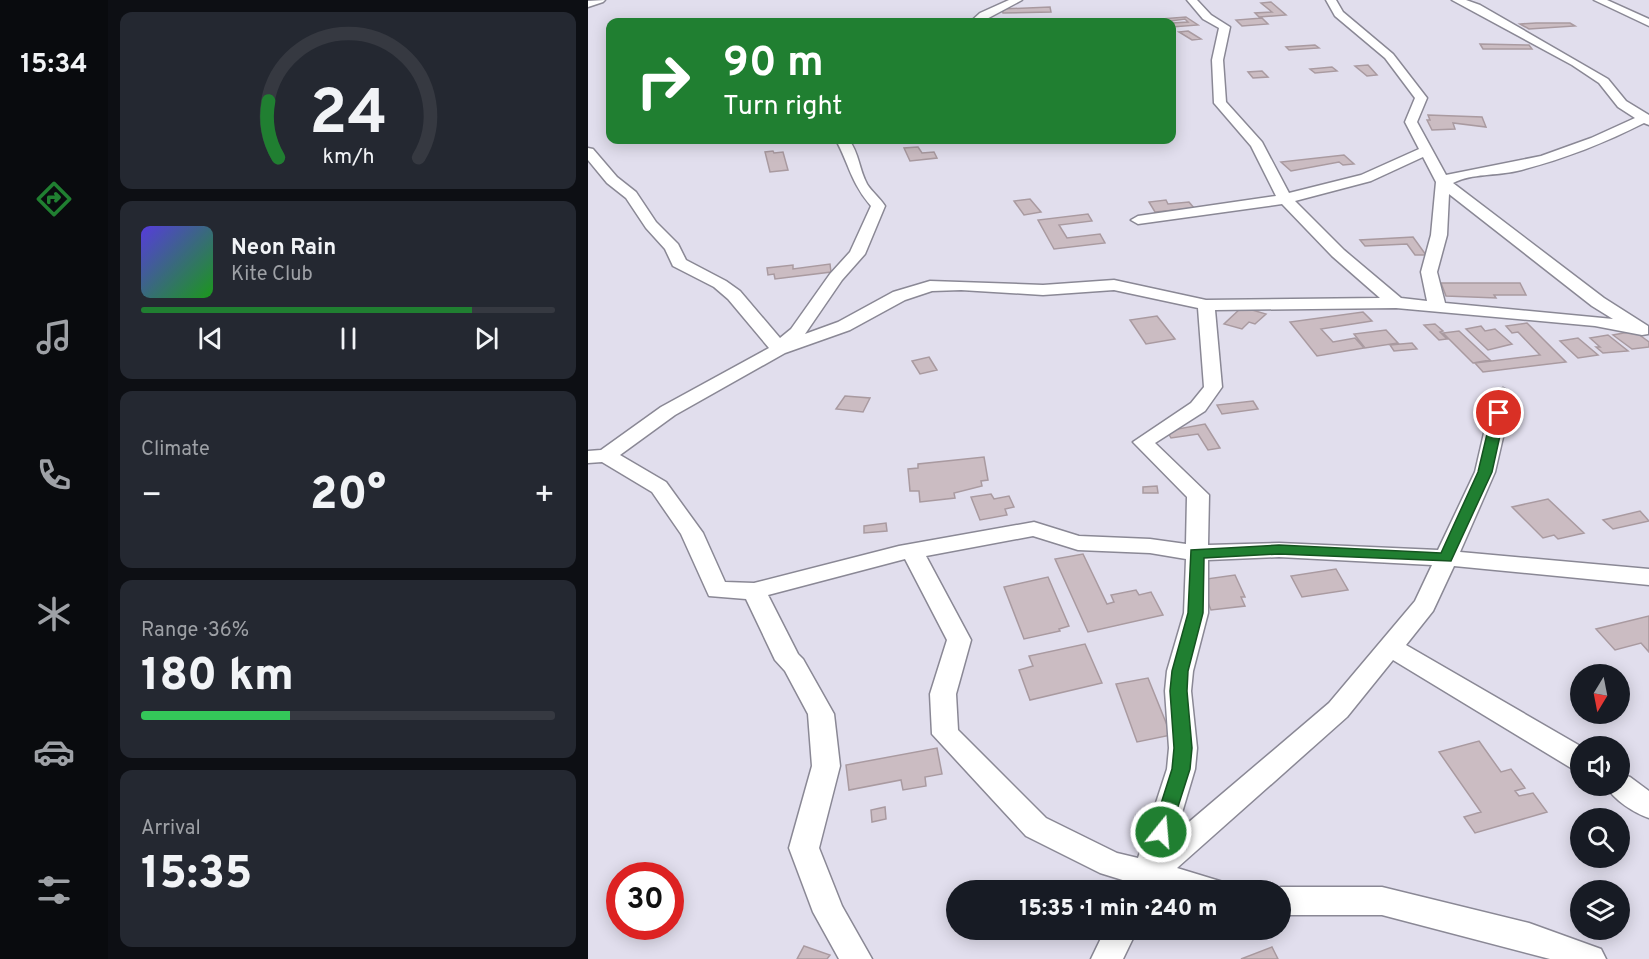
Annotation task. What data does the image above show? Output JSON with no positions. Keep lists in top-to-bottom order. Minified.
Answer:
{"north":"bottom","page":{"tabs":"15:34","turn":["90 m","Turn right"],"song":["Neon Rain","Kite Club"],"tile":["Climate",["Range · 36%","180 km"],["Arrival","15:35"]],"heat":["−","20°","+"],"limit":"30","trip":"15:35 · 1 min · 240 m","gauge":["24","km/h"]}}
